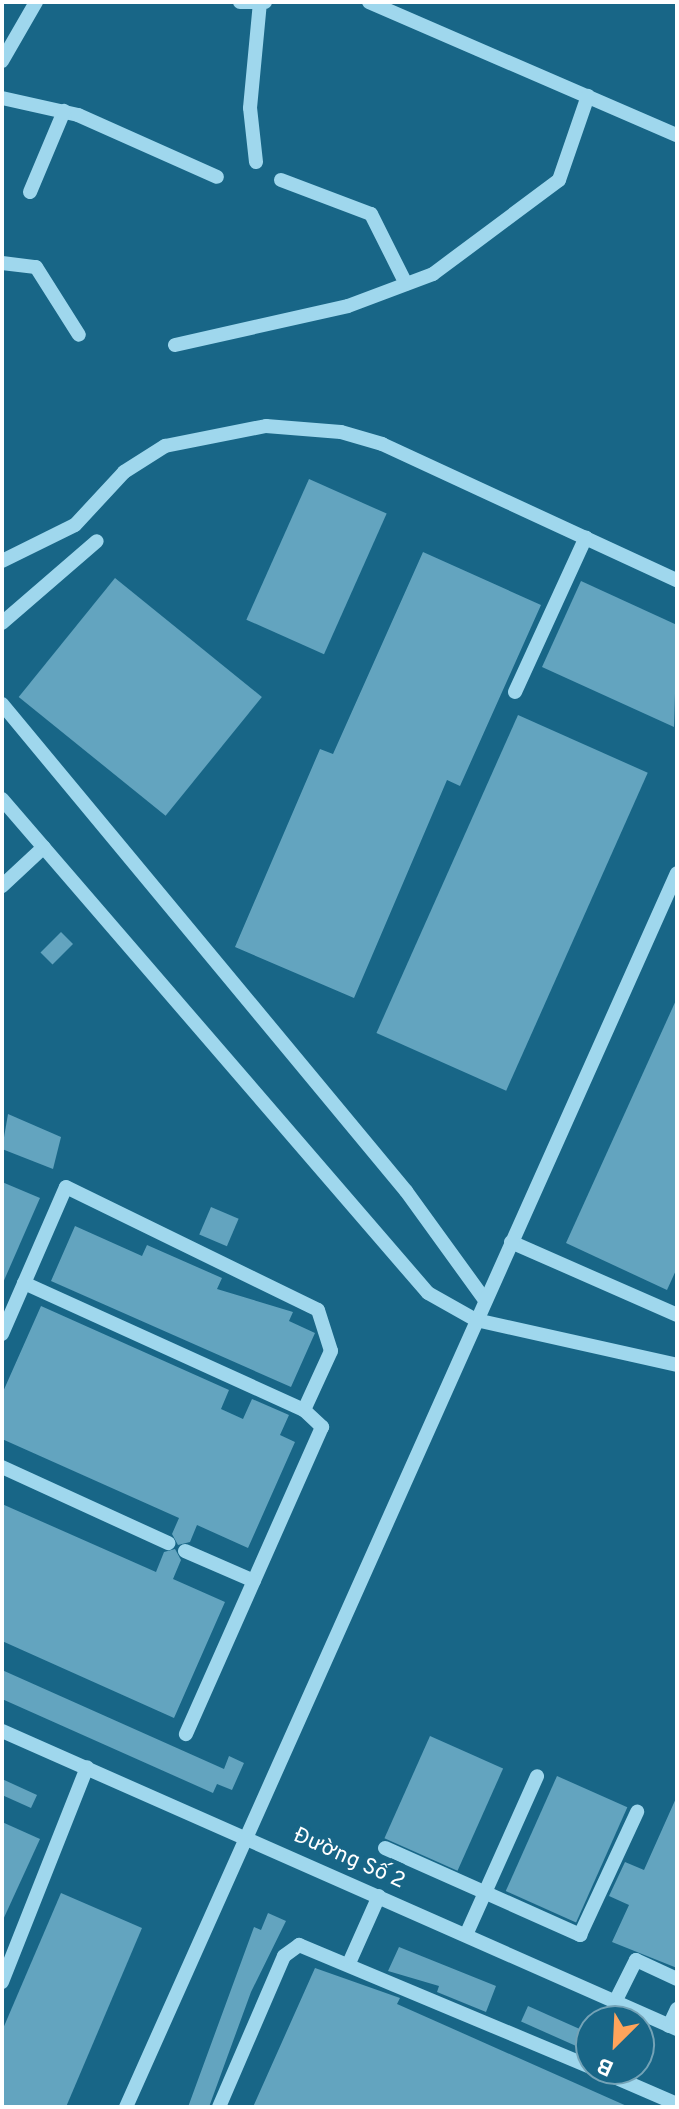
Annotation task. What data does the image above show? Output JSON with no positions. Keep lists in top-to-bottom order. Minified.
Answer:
{"streets":{"street":["Đường Số 2"]},"north":"bottom left"}
